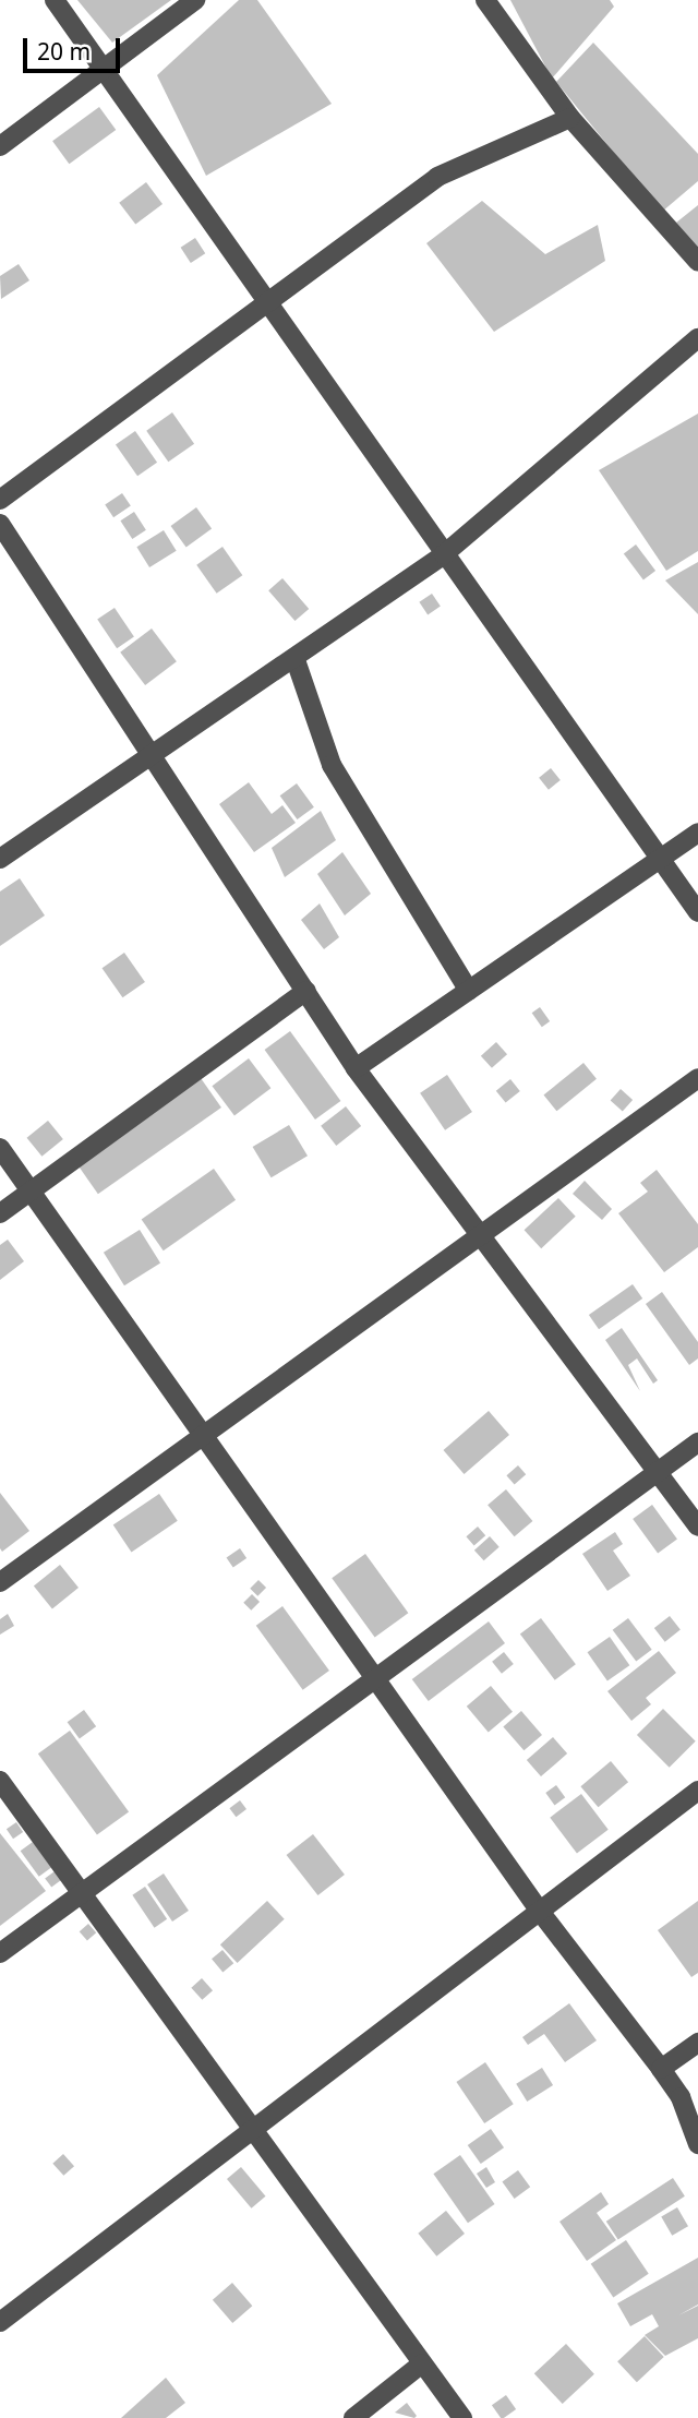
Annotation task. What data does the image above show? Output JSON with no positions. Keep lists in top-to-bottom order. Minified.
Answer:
{"scale_bar":"20 m"}
